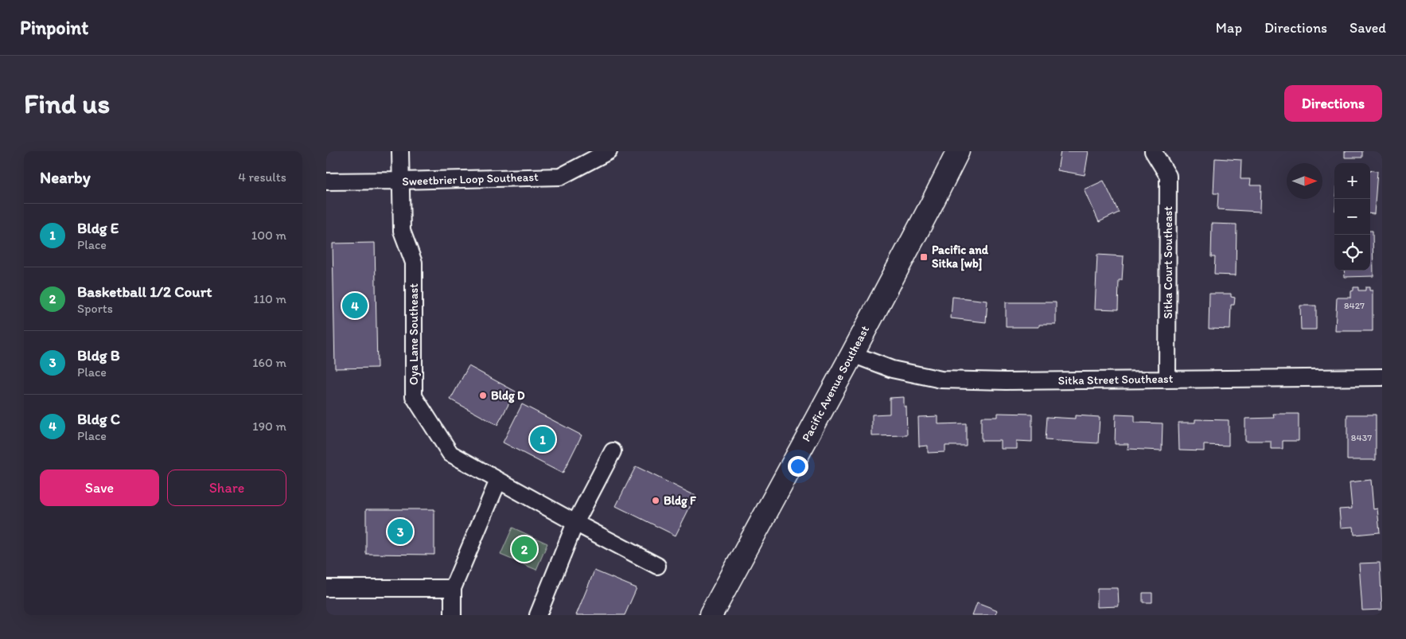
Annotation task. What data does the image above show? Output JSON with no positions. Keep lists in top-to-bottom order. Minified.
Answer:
{"streets":{"main road":["Pacific Avenue Southeast"],"street":["Sweetbrier Loop Southeast","Sitka Court Southeast","Oya Lane Southeast","Sitka Street Southeast"]},"crossings":[["Sweetbrier Loop Southeast","Oya Lane Southeast"],["Sitka Court Southeast","Sitka Street Southeast"],["Sitka Street Southeast","Pacific Avenue Southeast"]],"places":{"transit":["Pacific and Sitka [wb]"],"other":["Bldg D","Bldg F"]},"house_numbers":["8427","8437"],"north":"right","page":{"header":"Pinpoint","nav":["Map","Directions","Saved"],"buttons":["Directions",["Save","Share"]],"title":"Find us","heading":["Nearby","4 results"],"map_buttons":["+","−"],"list":[{"mark":"1","name":"Bldg E","note":"Place","value":"100 m"},{"mark":"2","name":"Basketball 1/2 Court","note":"Sports","value":"110 m"},{"mark":"3","name":"Bldg B","note":"Place","value":"160 m"},{"mark":"4","name":"Bldg C","note":"Place","value":"190 m"}],"pins":["4","1","3","2"]}}
